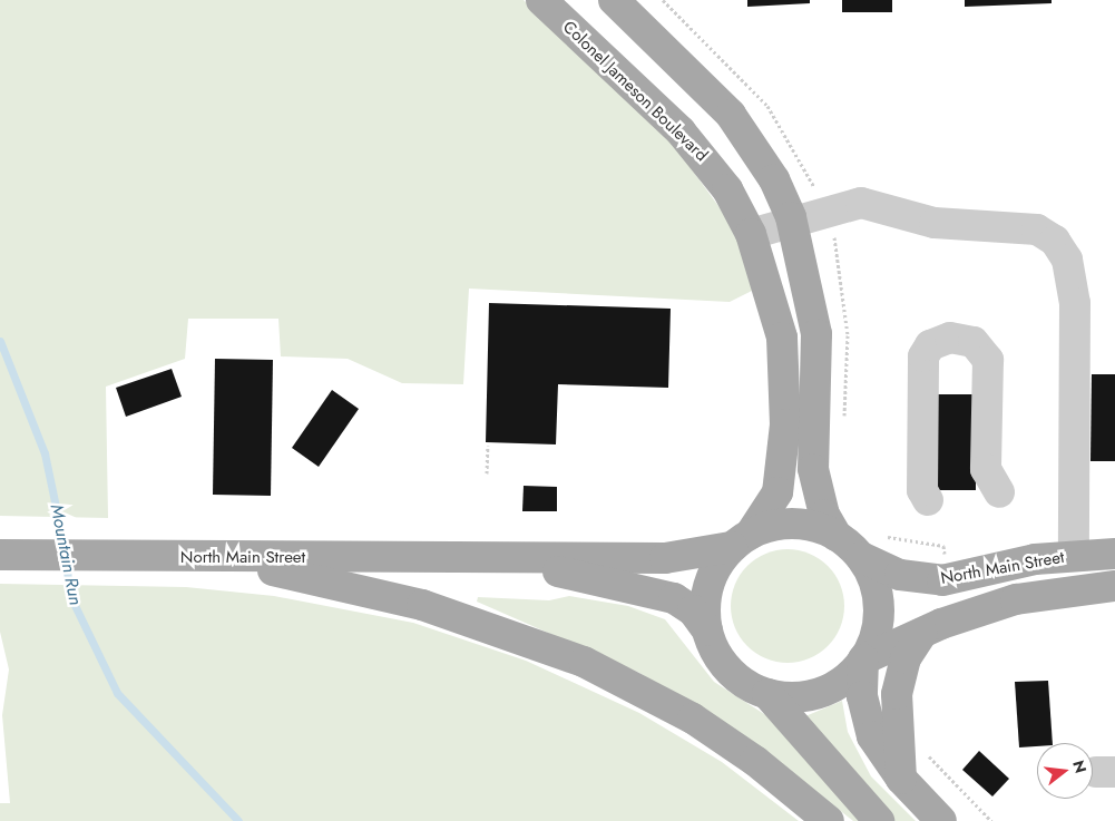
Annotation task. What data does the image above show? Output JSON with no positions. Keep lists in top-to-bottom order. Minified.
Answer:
{"streets":{"main road":["Colonel Jameson Boulevard","North Main Street"]},"crossings":[["Colonel Jameson Boulevard","North Main Street"]],"water":["Mountain Run"],"north":"right"}
